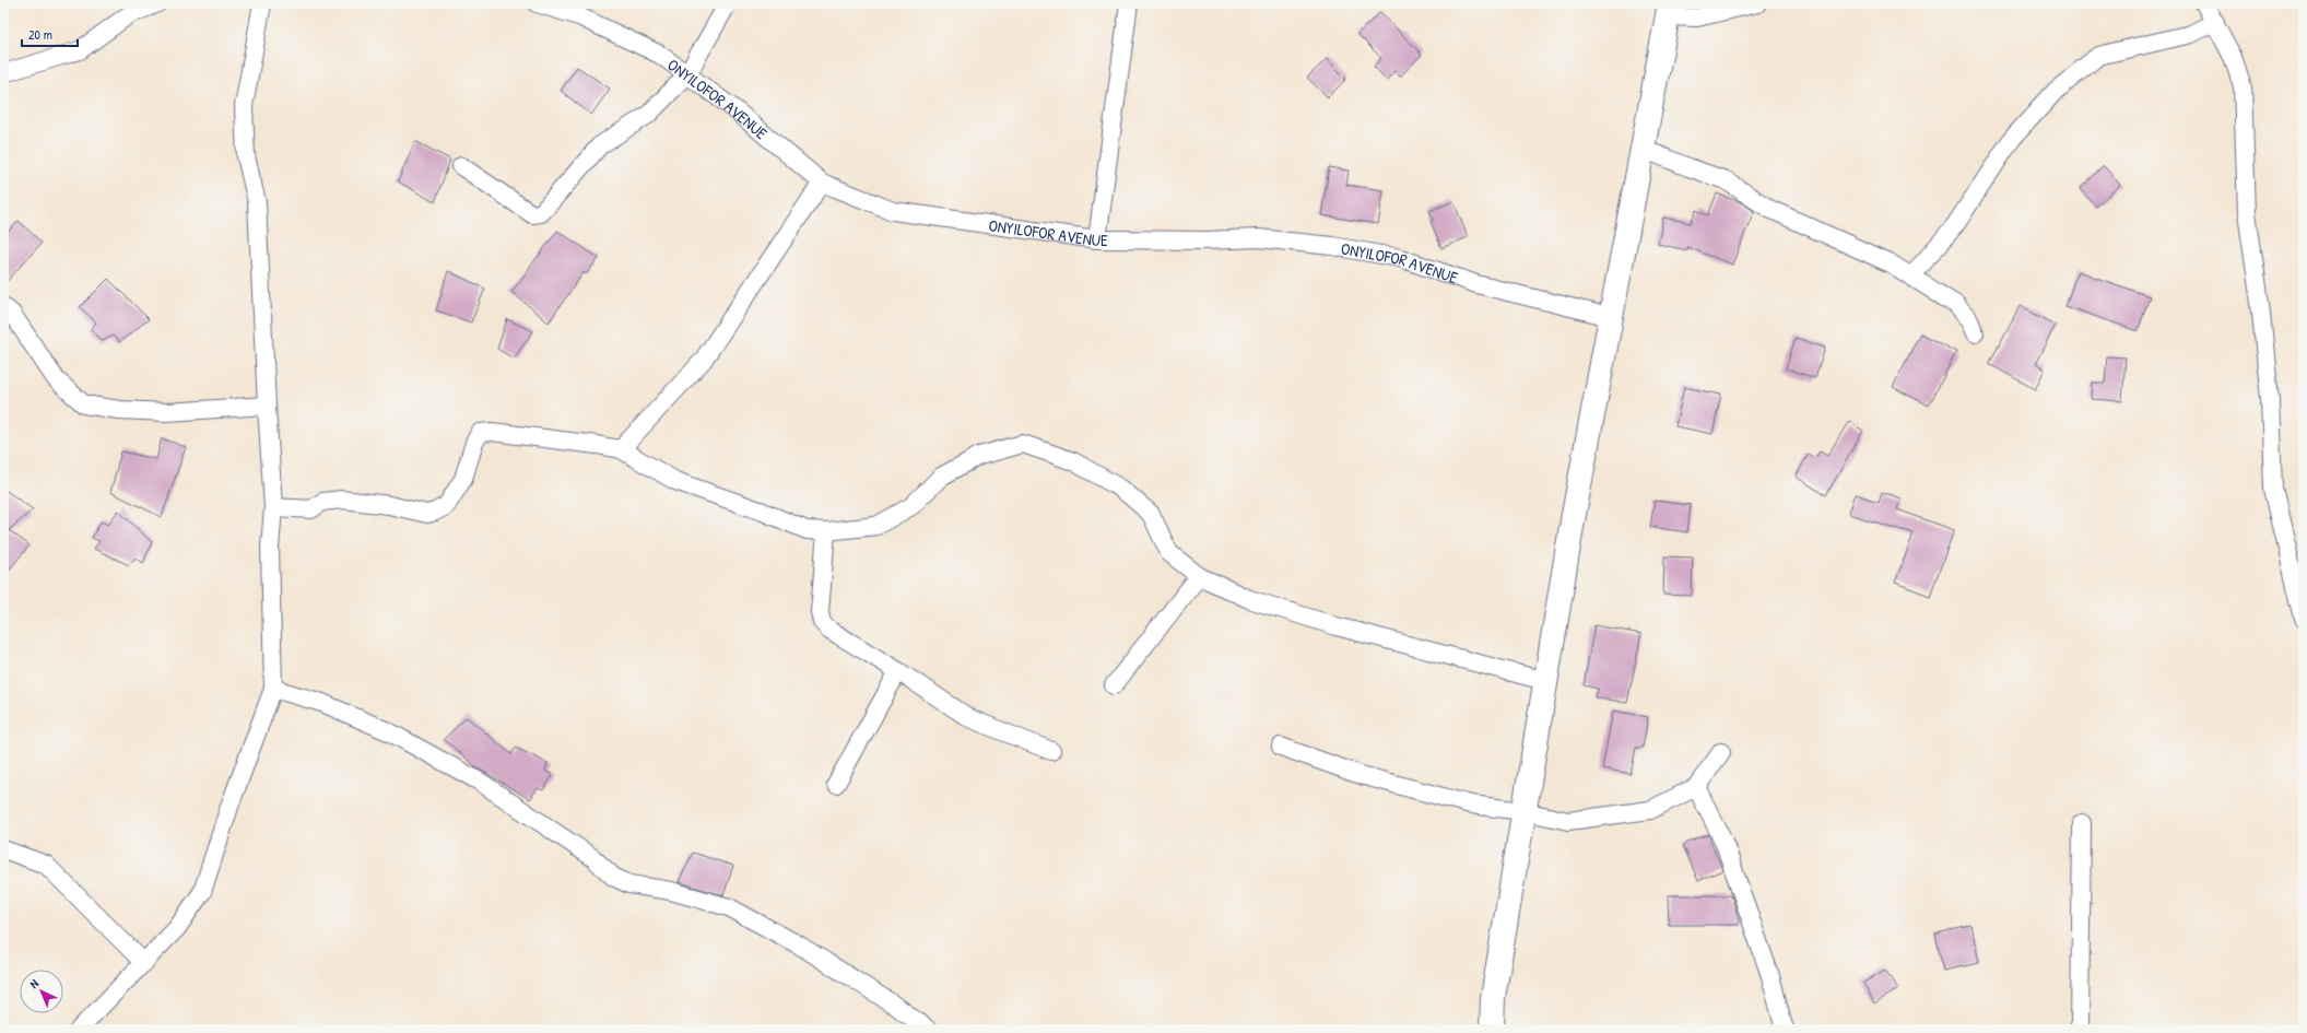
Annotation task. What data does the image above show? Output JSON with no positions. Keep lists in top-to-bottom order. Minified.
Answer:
{"streets":{"street":["ONYILOFOR AVENUE"]},"scale_bar":"20 m","north":"top left"}
